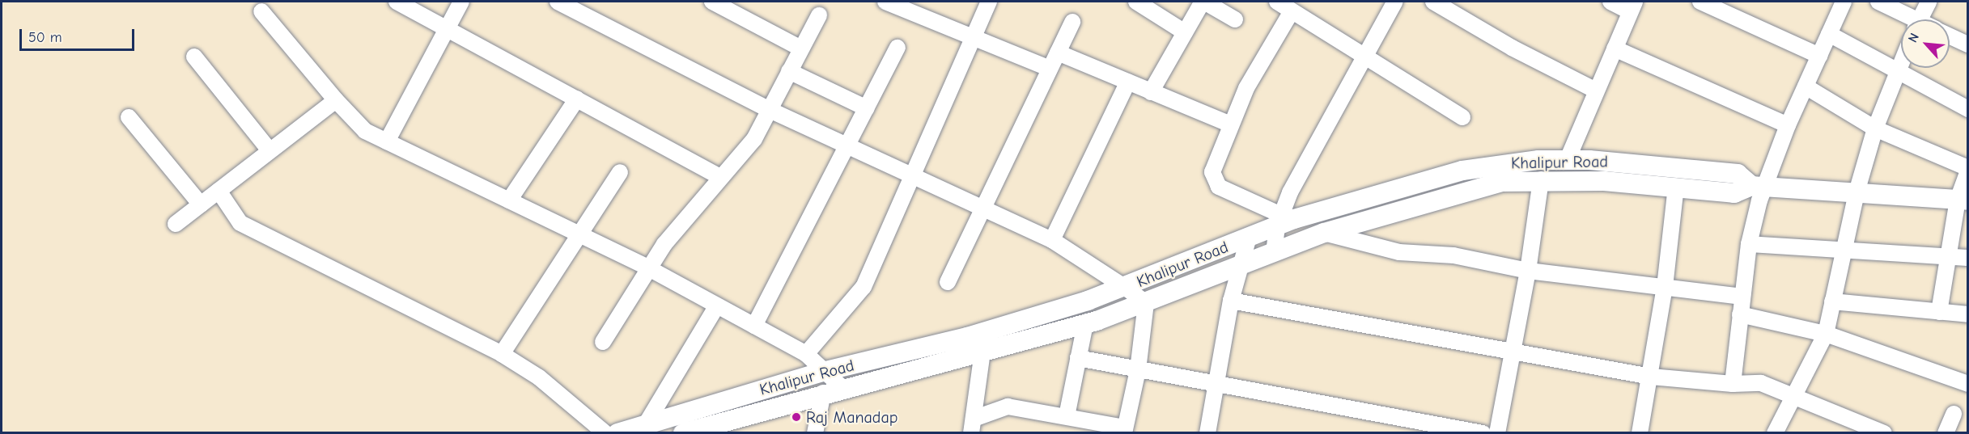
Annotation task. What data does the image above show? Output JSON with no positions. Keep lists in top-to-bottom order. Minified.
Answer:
{"streets":{"street":["Khalipur Road"]},"places":["Raj Manadap"],"scale_bar":"50 m","north":"top left"}
